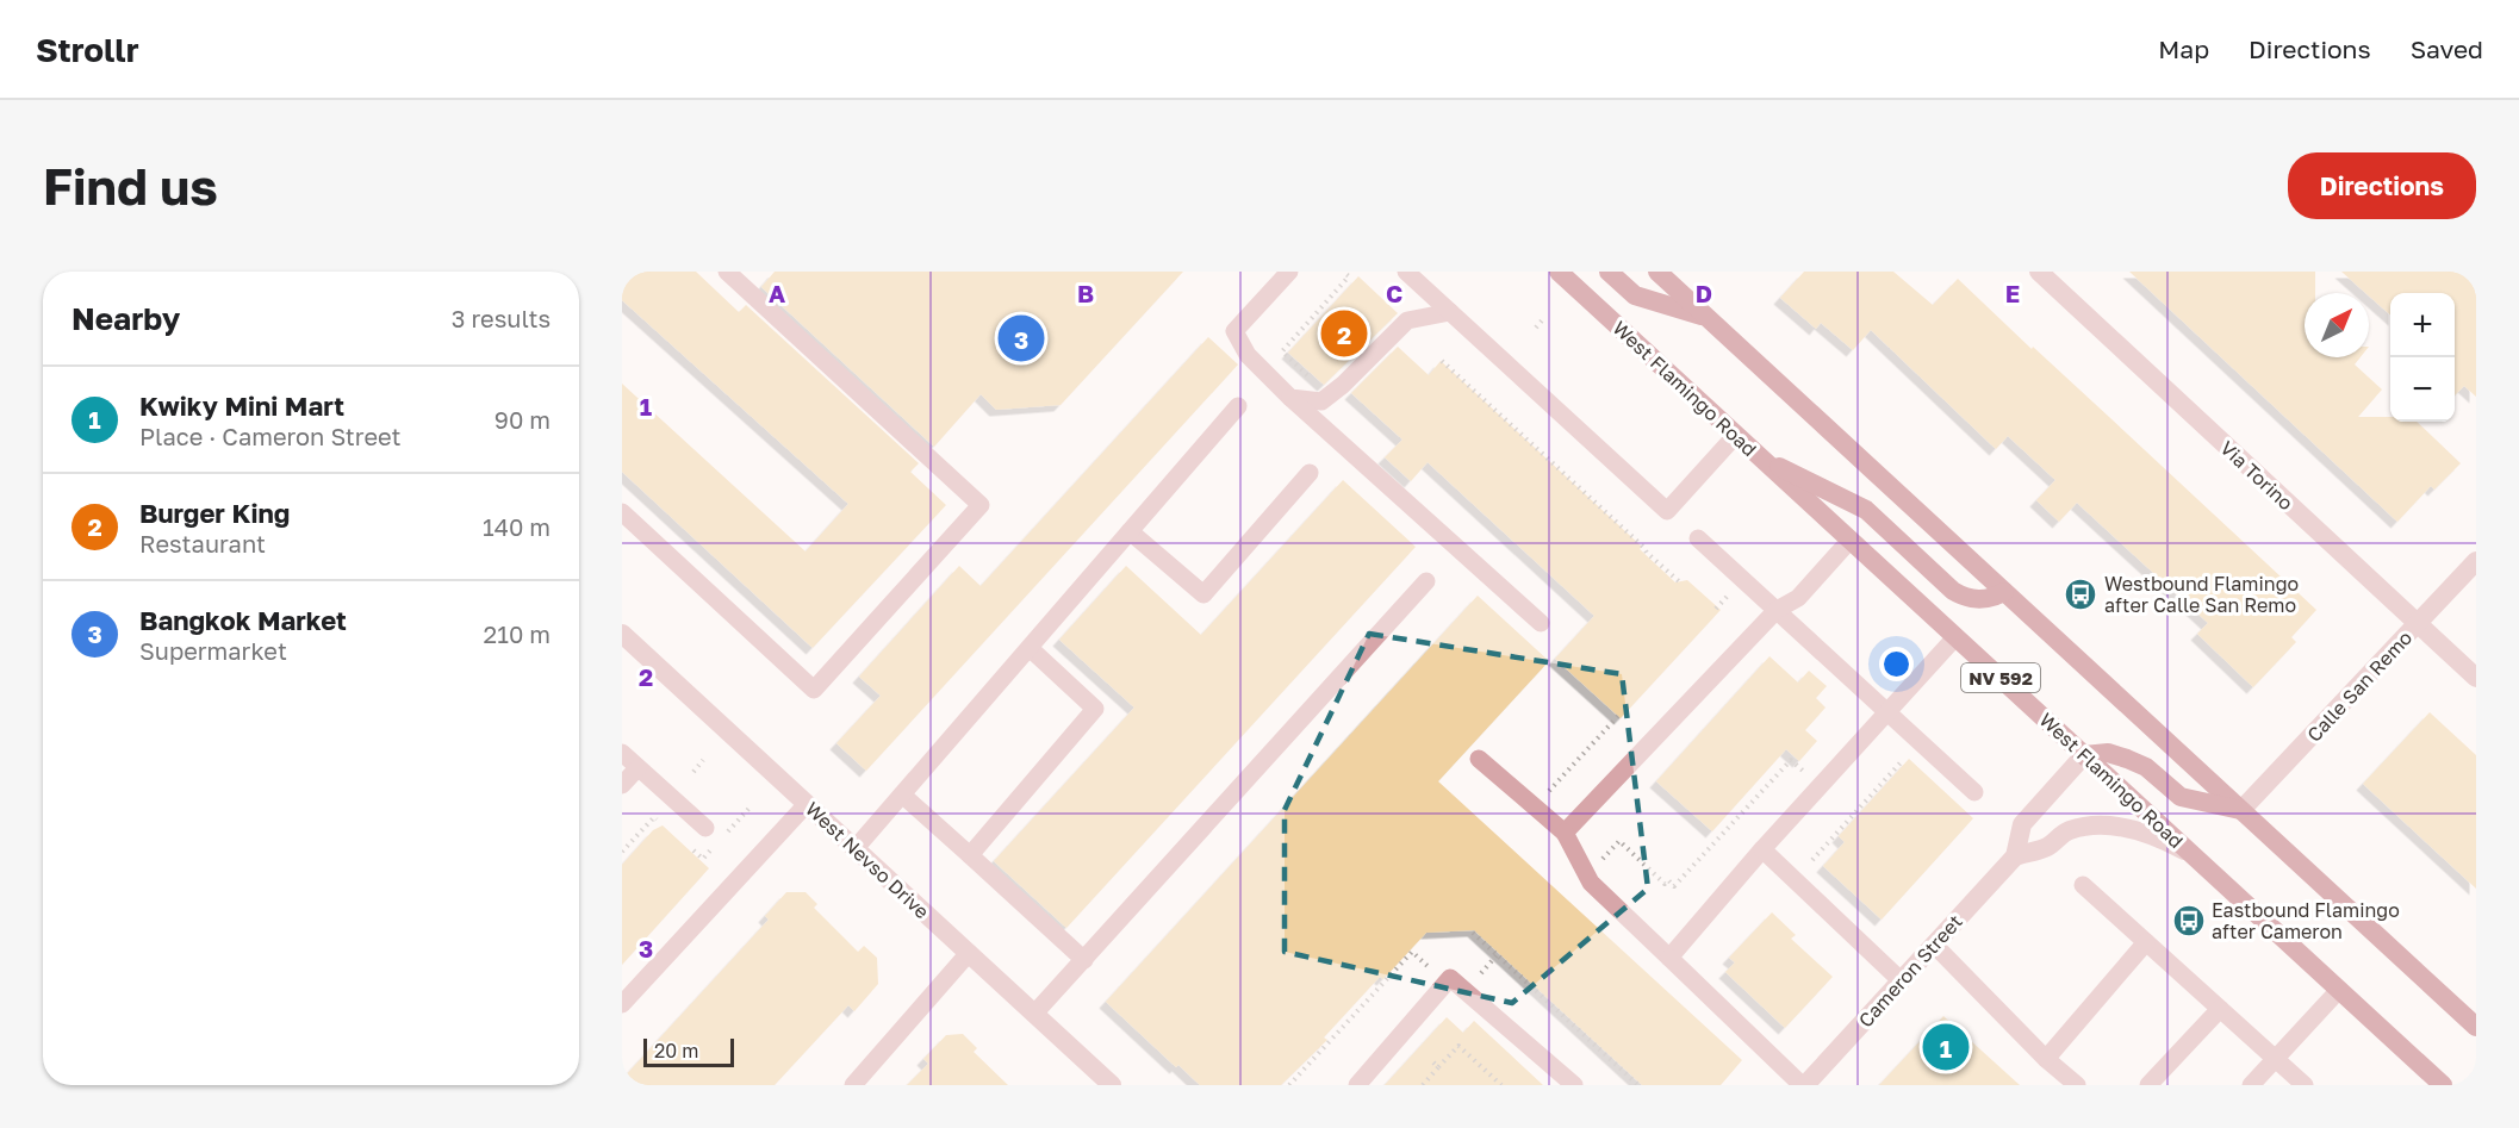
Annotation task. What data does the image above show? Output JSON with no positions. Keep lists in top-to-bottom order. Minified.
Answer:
{"streets":{"main road":["West Flamingo Road","NV 592"],"street":["Via Torino","Calle San Remo","West Nevso Drive","Cameron Street"]},"crossings":[["West Flamingo Road","Cameron Street"],["Via Torino","Calle San Remo"],["NV 592","Calle San Remo"]],"places":{"bus stop":["Westbound Flamingo after Calle San Remo","Eastbound Flamingo after Cameron"]},"scale_bar":"20 m","north":"top right","page":{"header":"Strollr","nav":["Map","Directions","Saved"],"buttons":"Directions","title":"Find us","heading":["Nearby","3 results"],"map_buttons":["+","−"],"pins":["2","3","1"],"list":[{"mark":"1","name":"Kwiky Mini Mart","note":"Place · Cameron Street","value":"90 m"},{"mark":"2","name":"Burger King","note":"Restaurant","value":"140 m"},{"mark":"3","name":"Bangkok Market","note":"Supermarket","value":"210 m"}],"scale":"20 m"},"grid":{"columns":["A","B","C","D","E"],"rows":["1","2","3"]}}
